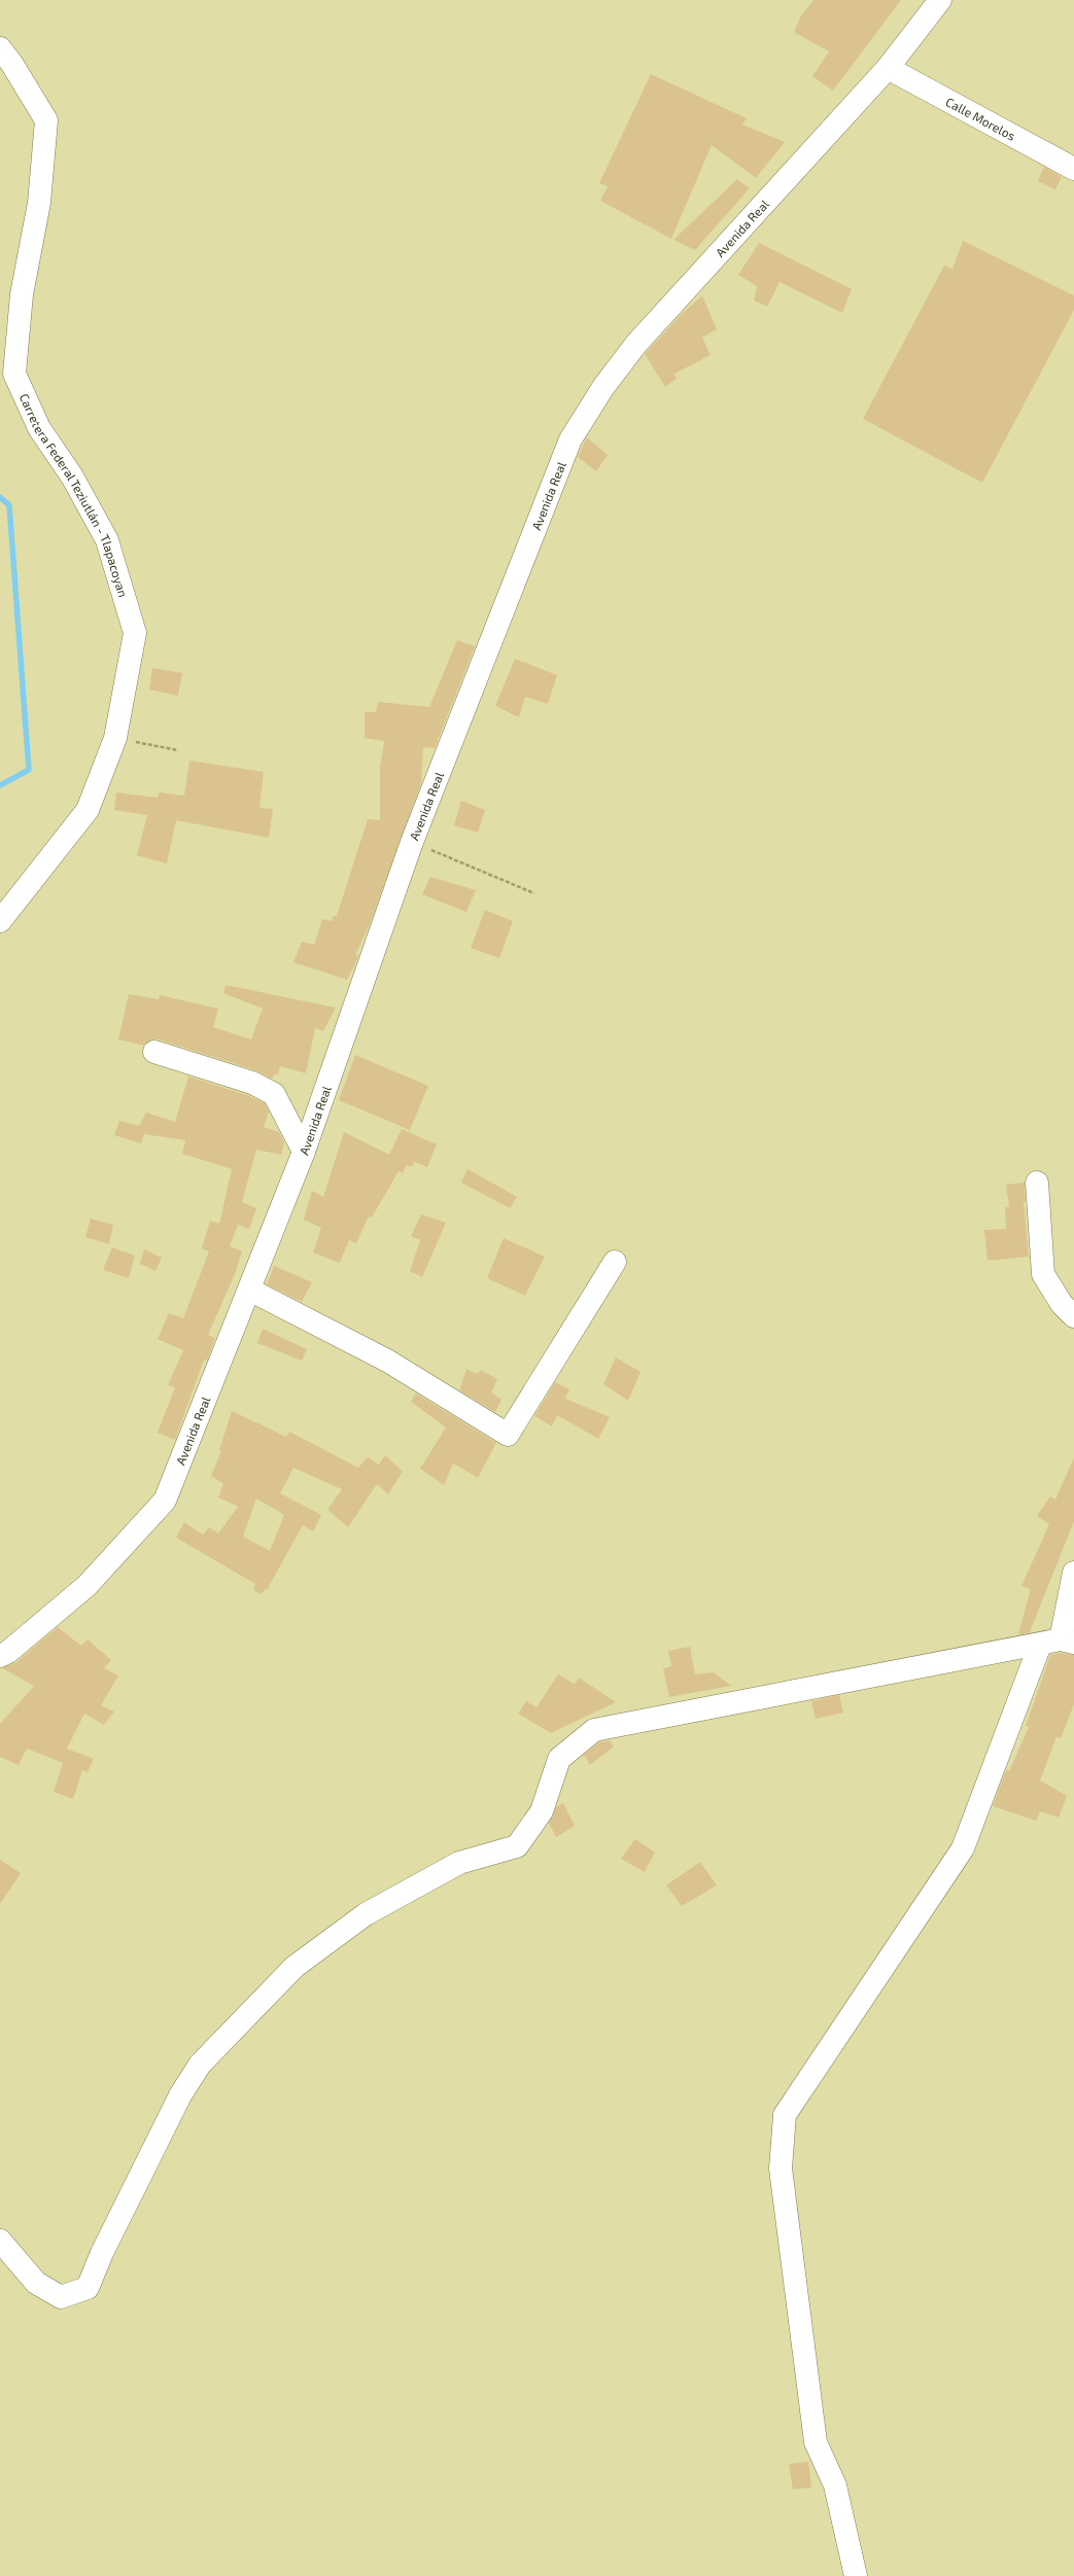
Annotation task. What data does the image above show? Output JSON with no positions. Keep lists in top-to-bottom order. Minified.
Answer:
{"streets":{"street":["Calle Morelos","Avenida Real","Carretera Federal Teziutlán - Tlapacoyan"]},"crossings":[["Calle Morelos","Avenida Real"]]}
